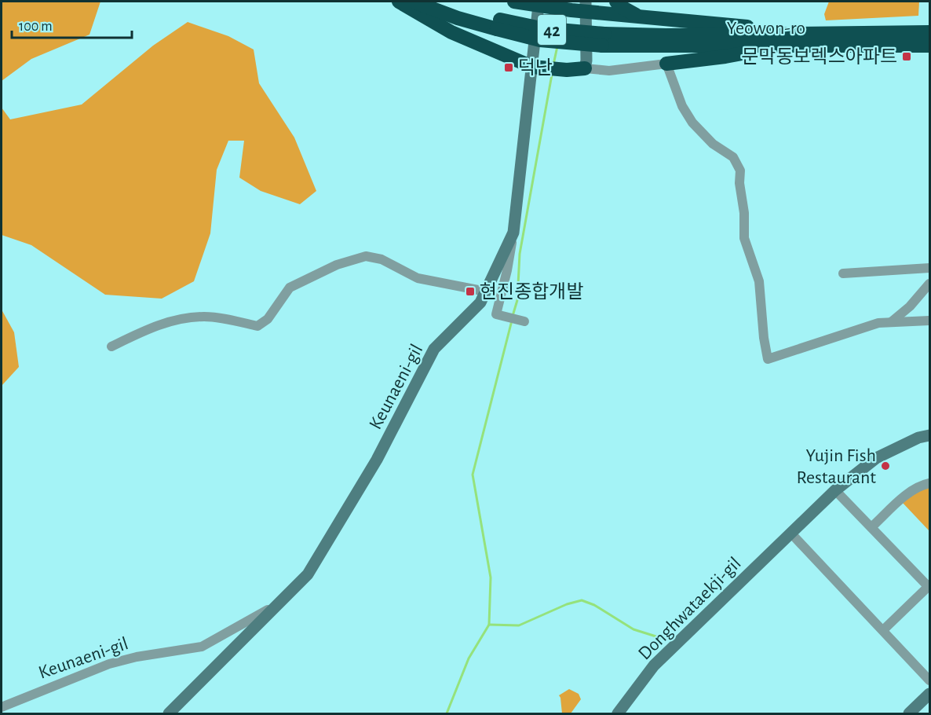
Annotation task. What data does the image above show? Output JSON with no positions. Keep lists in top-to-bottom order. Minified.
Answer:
{"streets":{"highway":["Yeowon-ro","42"],"street":["Keunaeni-gil","Donghwataekji-gil"]},"crossings":[["Yeowon-ro","42"]],"places":{"transit":["문막동보렉스아파트","덕난","현진종합개발"],"other":["Yujin Fish Restaurant"]},"scale_bar":"100 m"}
